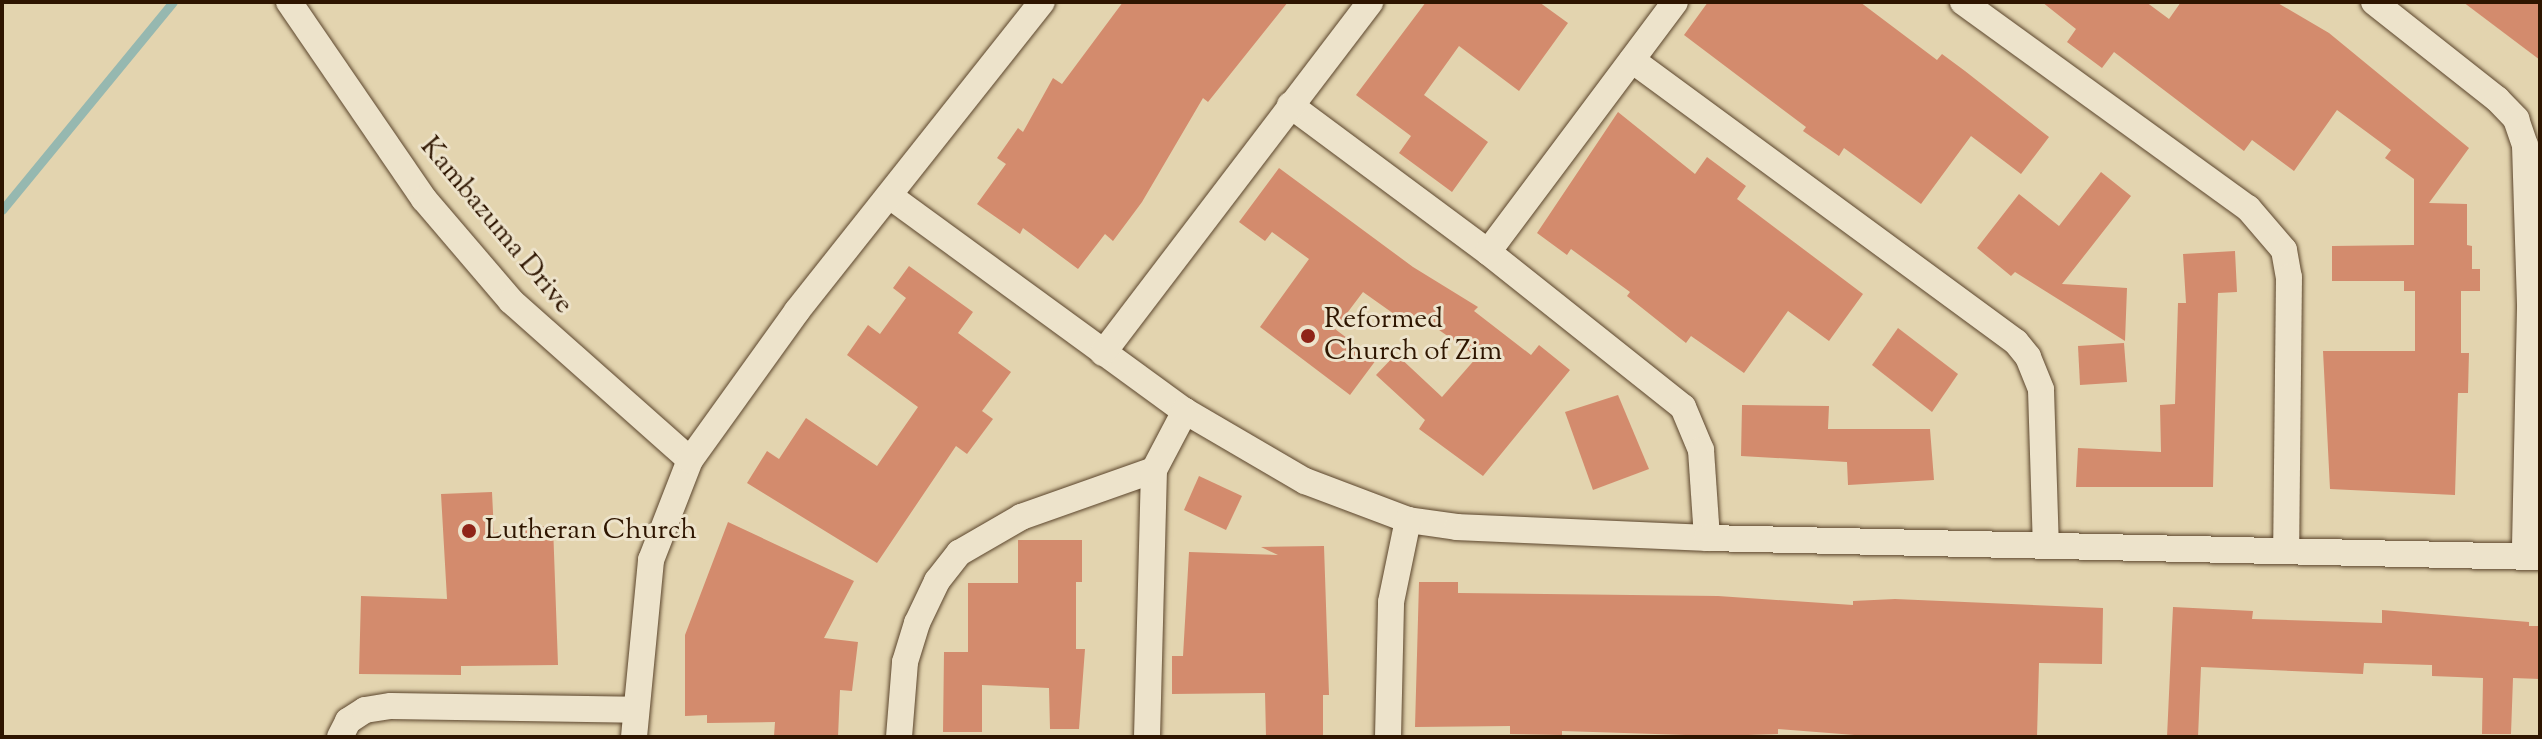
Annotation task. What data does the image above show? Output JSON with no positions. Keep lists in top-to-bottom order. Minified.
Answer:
{"streets":{"street":["Kambazuma Drive"]},"places":["Reformed Church of Zim","Lutheran Church"]}
